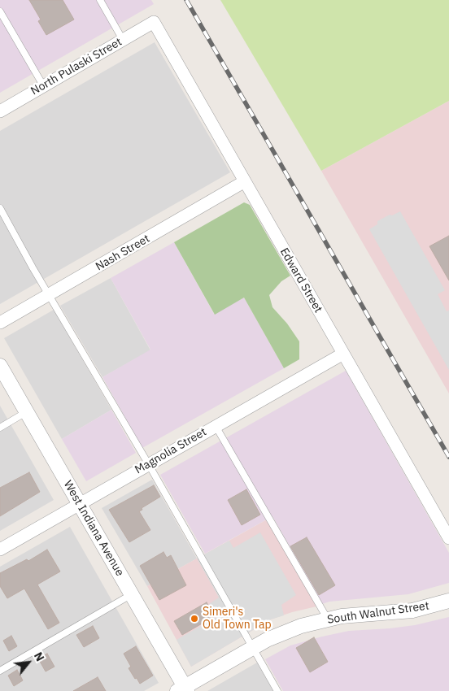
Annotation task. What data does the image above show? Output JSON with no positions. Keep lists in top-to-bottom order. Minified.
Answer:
{"streets":{"street":["North Pulaski Street","Nash Street","Edward Street","Magnolia Street","West Indiana Avenue","South Walnut Street"]},"crossings":[["North Pulaski Street","Edward Street"],["Nash Street","Edward Street"],["Edward Street","Magnolia Street"],["Magnolia Street","West Indiana Avenue"],["West Indiana Avenue","South Walnut Street"]],"places":["Simeri's Old Town Tap"],"north":"top right"}
